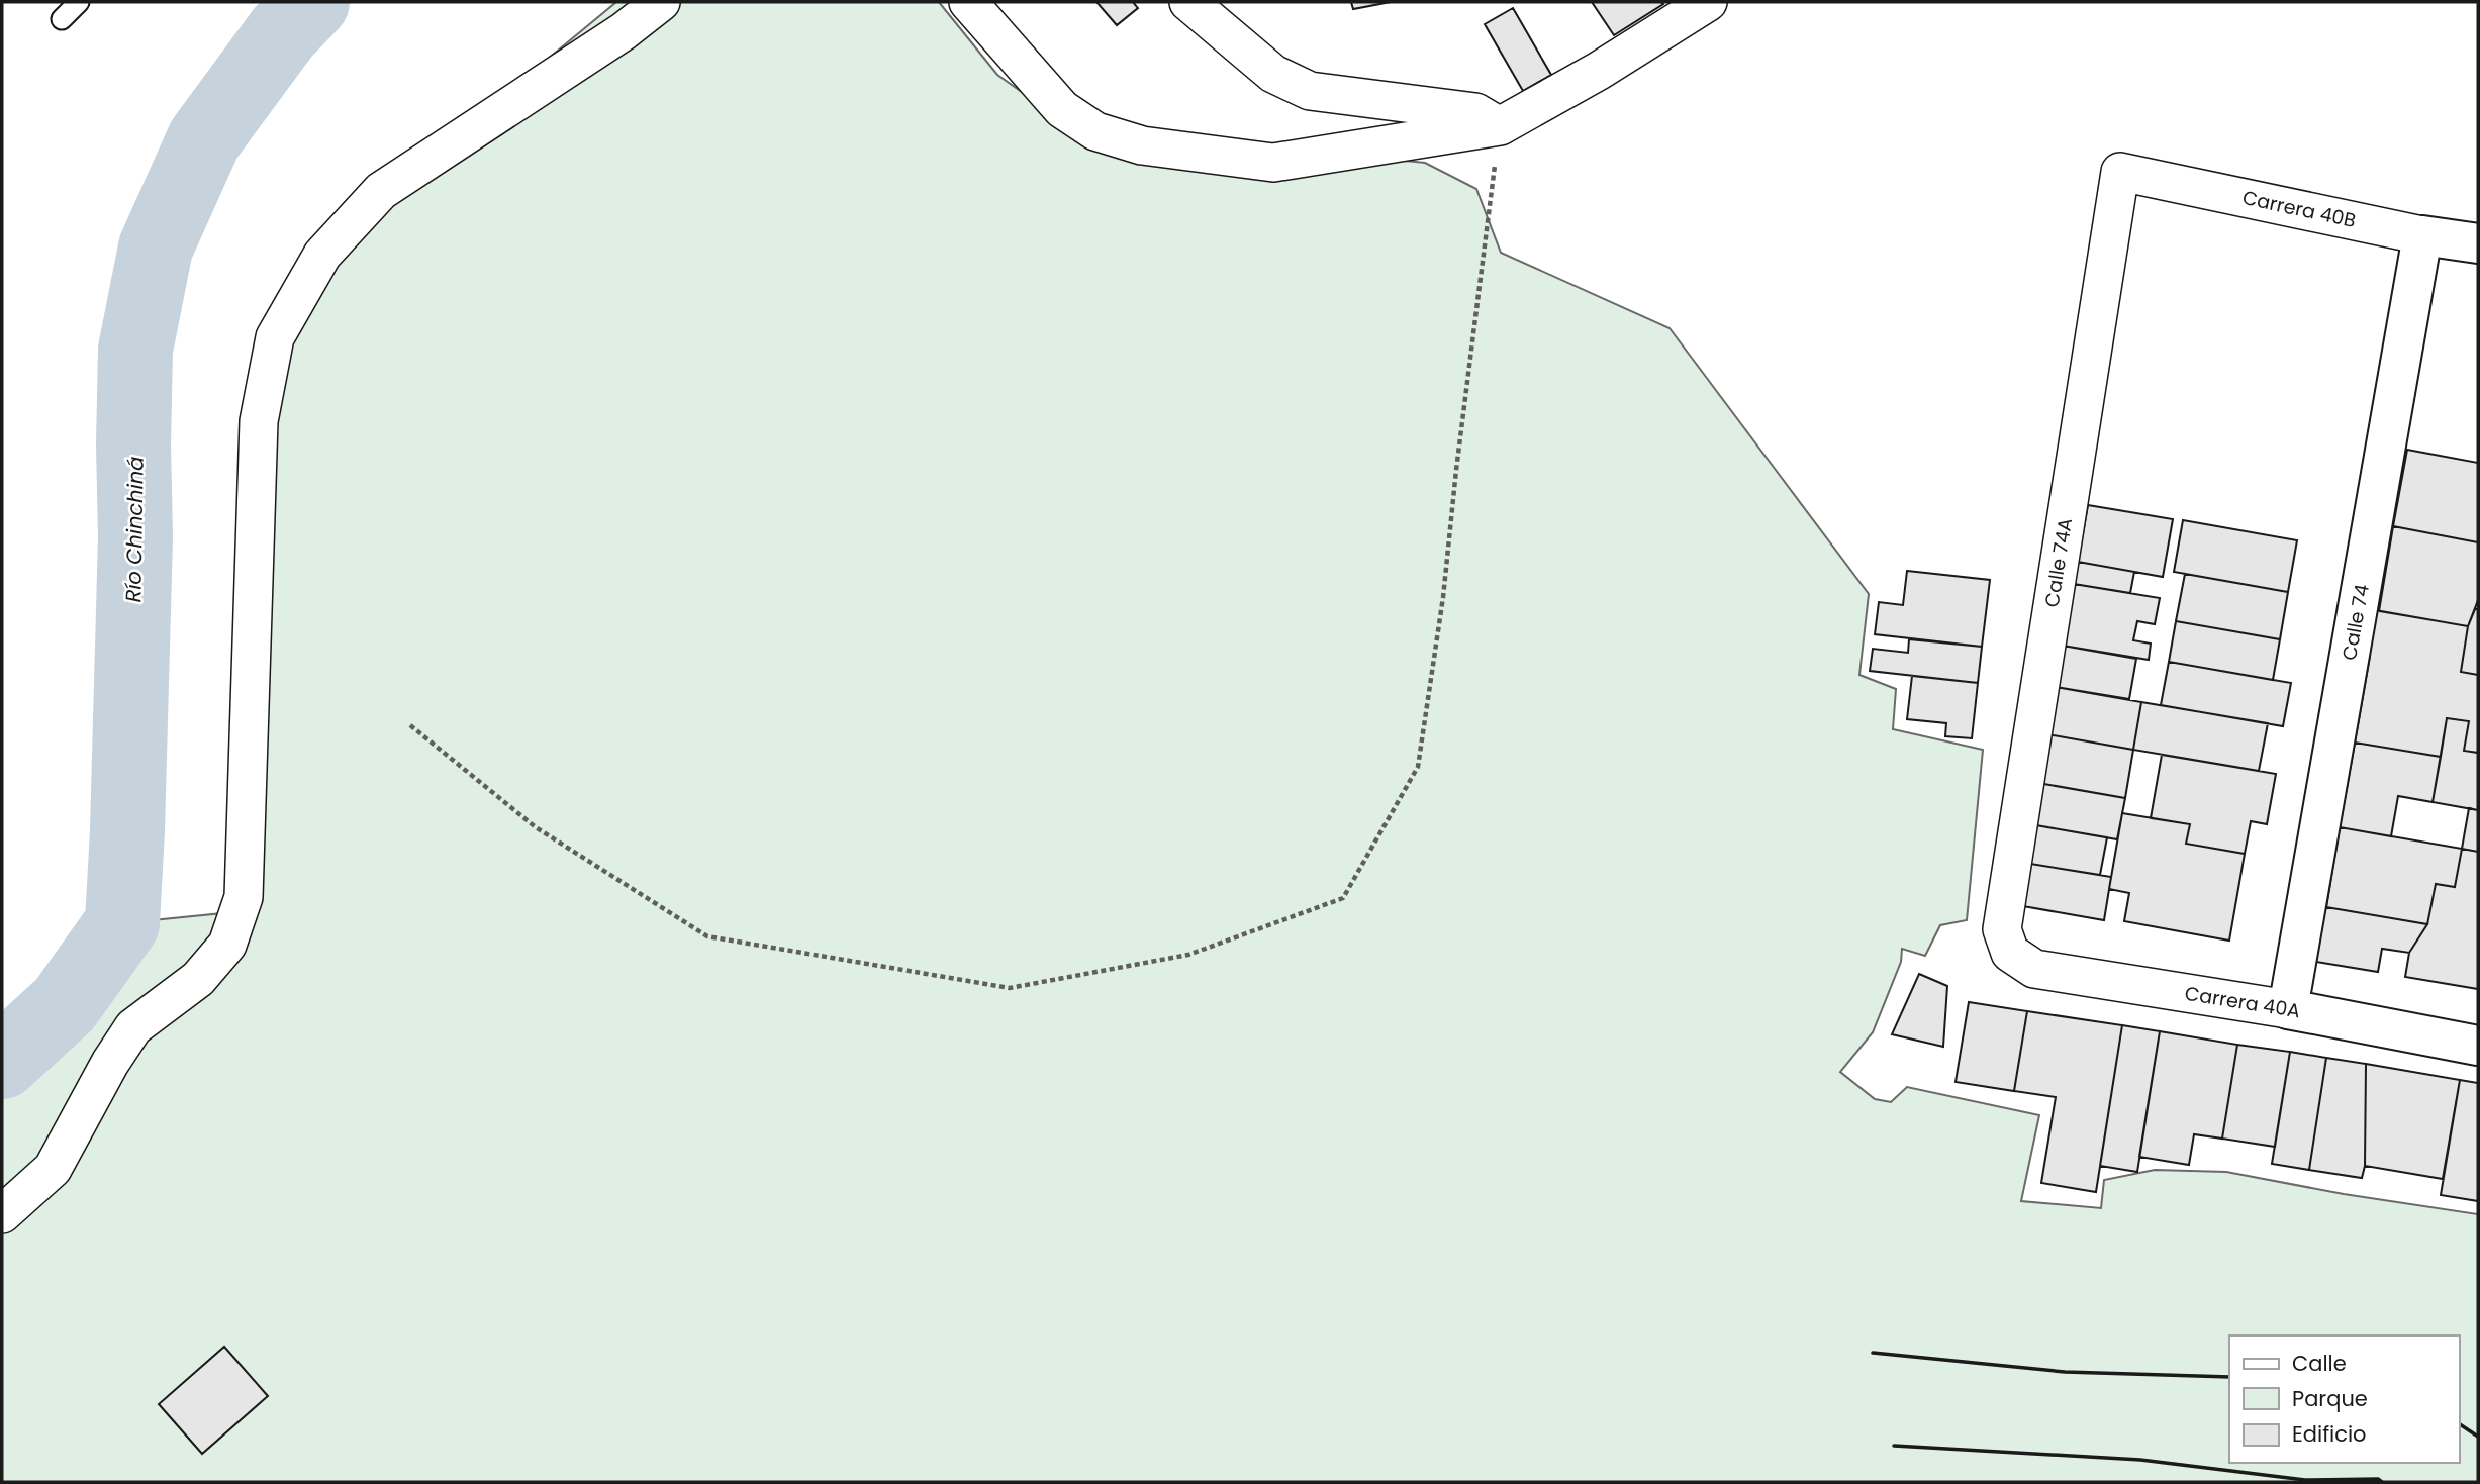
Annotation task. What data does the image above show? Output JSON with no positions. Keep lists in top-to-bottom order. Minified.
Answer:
{"streets":{"street":["Carrera 40B","Calle 74A","Calle 74","Carrera 40A"]},"crossings":[["Carrera 40B","Calle 74A"],["Carrera 40B","Calle 74"],["Calle 74A","Carrera 40A"],["Calle 74","Carrera 40A"]],"water":["Río Chinchiná"],"legend":["Calle","Parque","Edificio"]}
